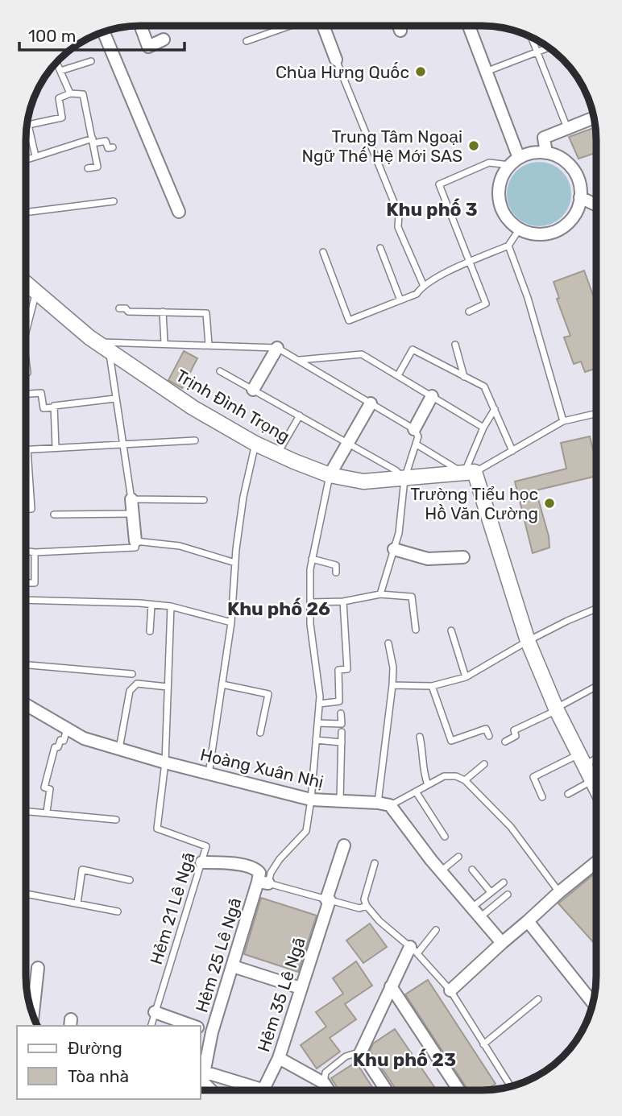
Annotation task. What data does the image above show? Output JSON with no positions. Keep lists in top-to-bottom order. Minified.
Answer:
{"streets":{"street":["Trịnh Đình Trọng","Hoàng Xuân Nhị","Hẻm 25 Lê Ngã","Hẻm 35 Lê Ngã"],"lane":["Hẻm 21 Lê Ngã"]},"crossings":[["Hoàng Xuân Nhị","Hẻm 21 Lê Ngã"]],"districts":["Khu phố 3","Khu phố 26","Khu phố 23"],"places":["Chùa Hưng Quốc","Trung Tâm Ngoại Ngữ Thế Hệ Mới SAS","Trường Tiểu học Hồ Văn Cường"],"legend":["Đường","Tòa nhà"],"scale_bar":"100 m"}
